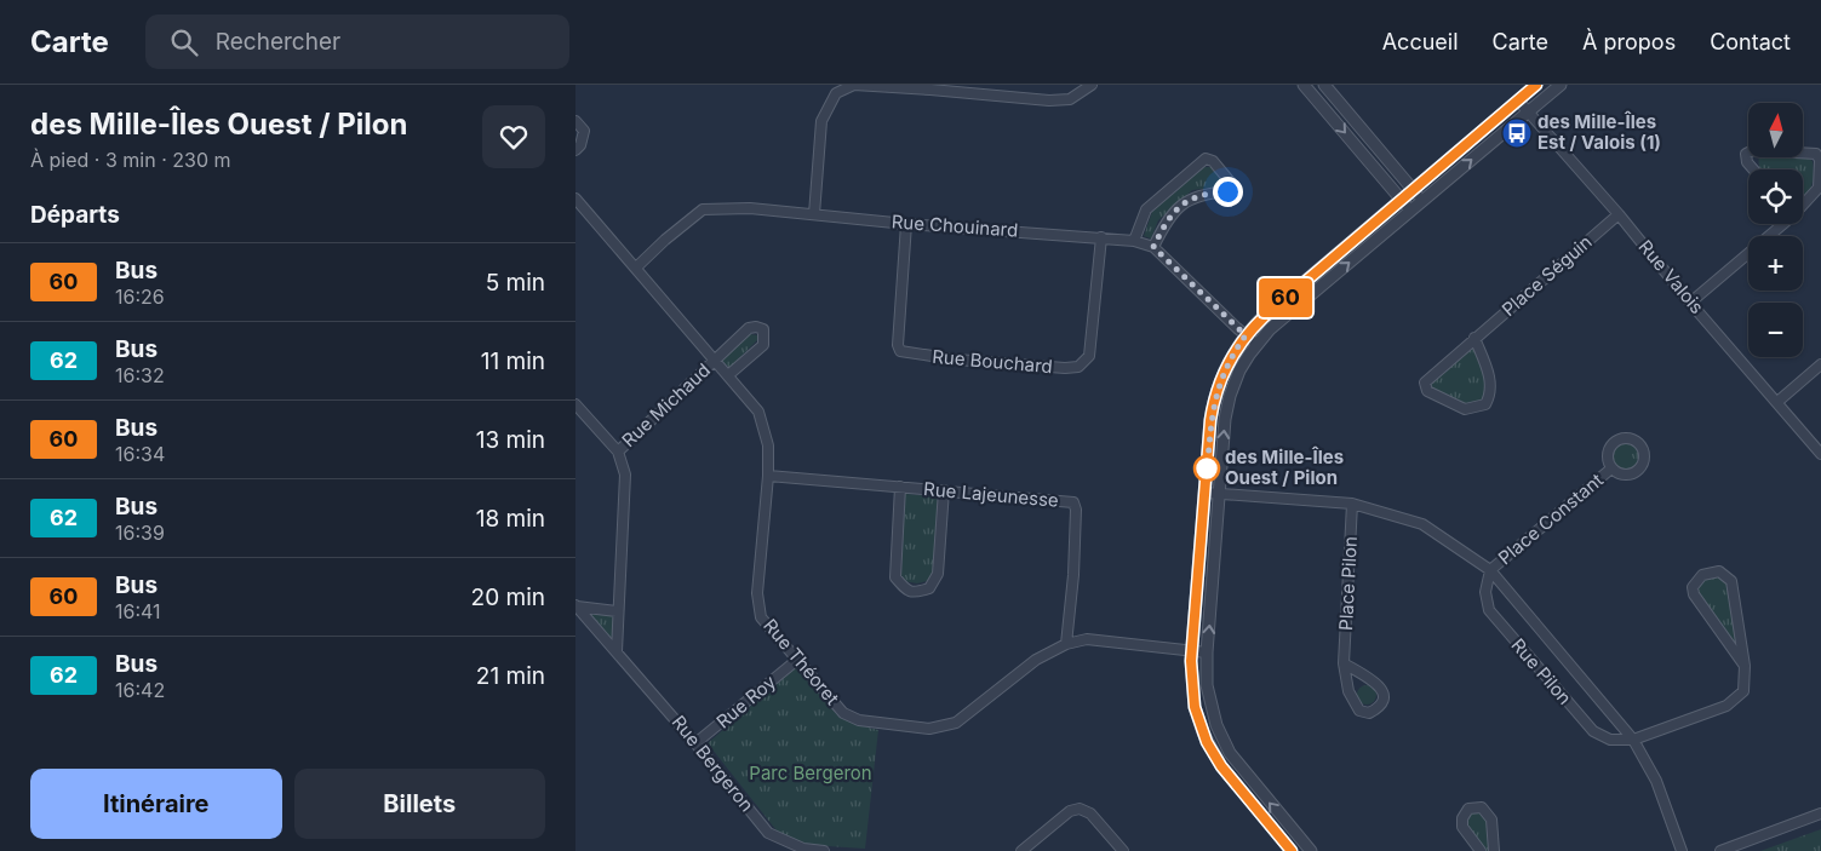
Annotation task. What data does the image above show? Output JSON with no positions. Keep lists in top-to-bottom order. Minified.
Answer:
{"streets":{"street":["Rue Chouinard","Place Séguin","Rue Valois","Rue Bouchard","Rue Michaud","Rue Lajeunesse","Place Constant","Place Pilon","Rue Théoret","Rue Pilon","Rue Roy","Rue Bergeron"]},"crossings":[["Rue Chouinard","Rue Bouchard"],["Rue Chouinard","Rue Théoret"],["Place Séguin","Rue Valois"],["Rue Michaud","Rue Théoret"],["Rue Lajeunesse","Rue Théoret"],["Place Constant","Rue Pilon"],["Place Pilon","Rue Pilon"],["Rue Théoret","Rue Roy"],["Rue Roy","Rue Bergeron"]],"parks":["Parc Bergeron"],"places":{"bus stop":["des Mille-Îles Est / Valois (1)"],"other":["des Mille-Îles Ouest / Pilon"]},"lines":["bus line 60"],"north":"top","page":{"header":"Carte","search":"Rechercher","nav":["Accueil","Carte","À propos","Contact"],"heading":[["des Mille-Îles Ouest / Pilon","À pied · 3 min · 230 m"],"Départs"],"on_map":"60","map_buttons":["+","−"],"list":[{"mark":"60","name":"Bus","note":"16:26","value":"5 min"},{"mark":"62","name":"Bus","note":"16:32","value":"11 min"},{"mark":"60","name":"Bus","note":"16:34","value":"13 min"},{"mark":"62","name":"Bus","note":"16:39","value":"18 min"},{"mark":"60","name":"Bus","note":"16:41","value":"20 min"},{"mark":"62","name":"Bus","note":"16:42","value":"21 min"}],"buttons":["Itinéraire","Billets"]}}
